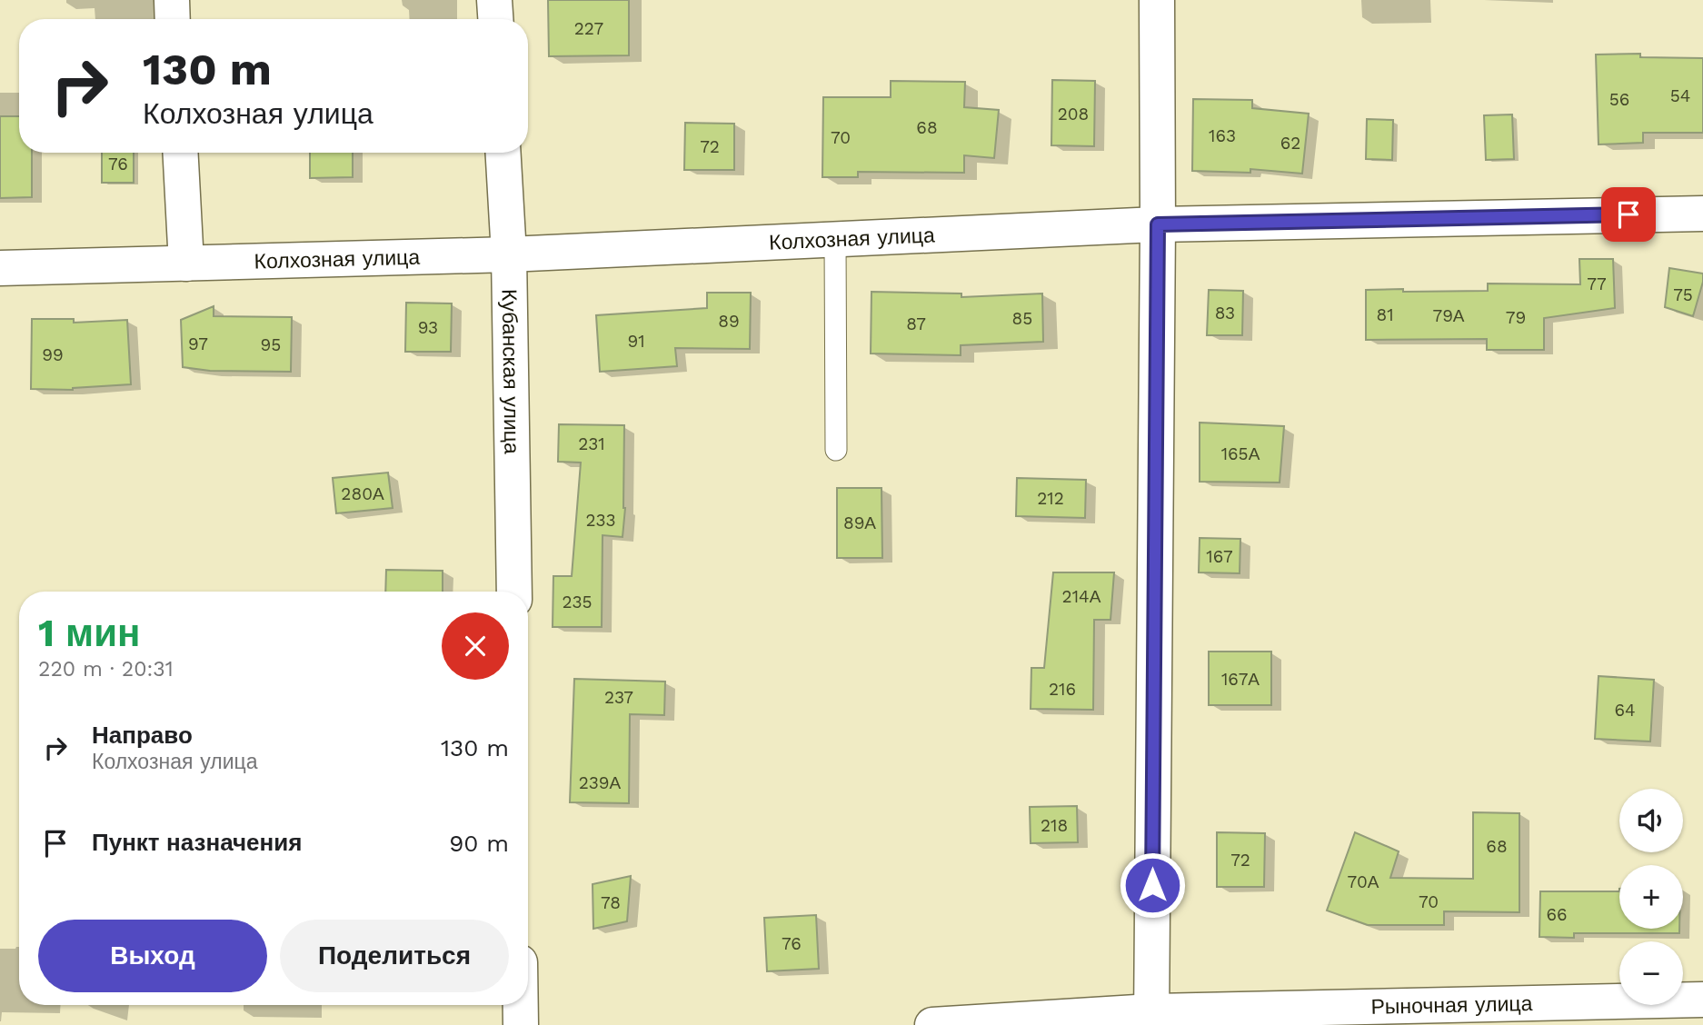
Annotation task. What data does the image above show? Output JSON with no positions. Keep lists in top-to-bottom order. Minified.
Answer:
{"streets":{"street":["Колхозная улица","Кубанская улица","Рыночная улица"]},"crossings":[["Колхозная улица","Кубанская улица"]],"house_numbers":["227","54","56","208","68","163","70","62","72","76","77","75","83","81","79А","79","85","89","87","93","91","97","95","99","231","165А","280А","212","233","89А","167","214А","235","167А","216","237","64","239А","218","68","72","70А","70","78","66","76"],"page":{"turn":["130 m","Колхозная улица"],"heading":["1 мин","220 m · 20:31"],"list":[{"name":"Направо","note":"Колхозная улица","value":"130 m"},{"name":"Пункт назначения","value":"90 m"}],"map_buttons":["+","−"],"buttons":["Выход","Поделиться"]}}
